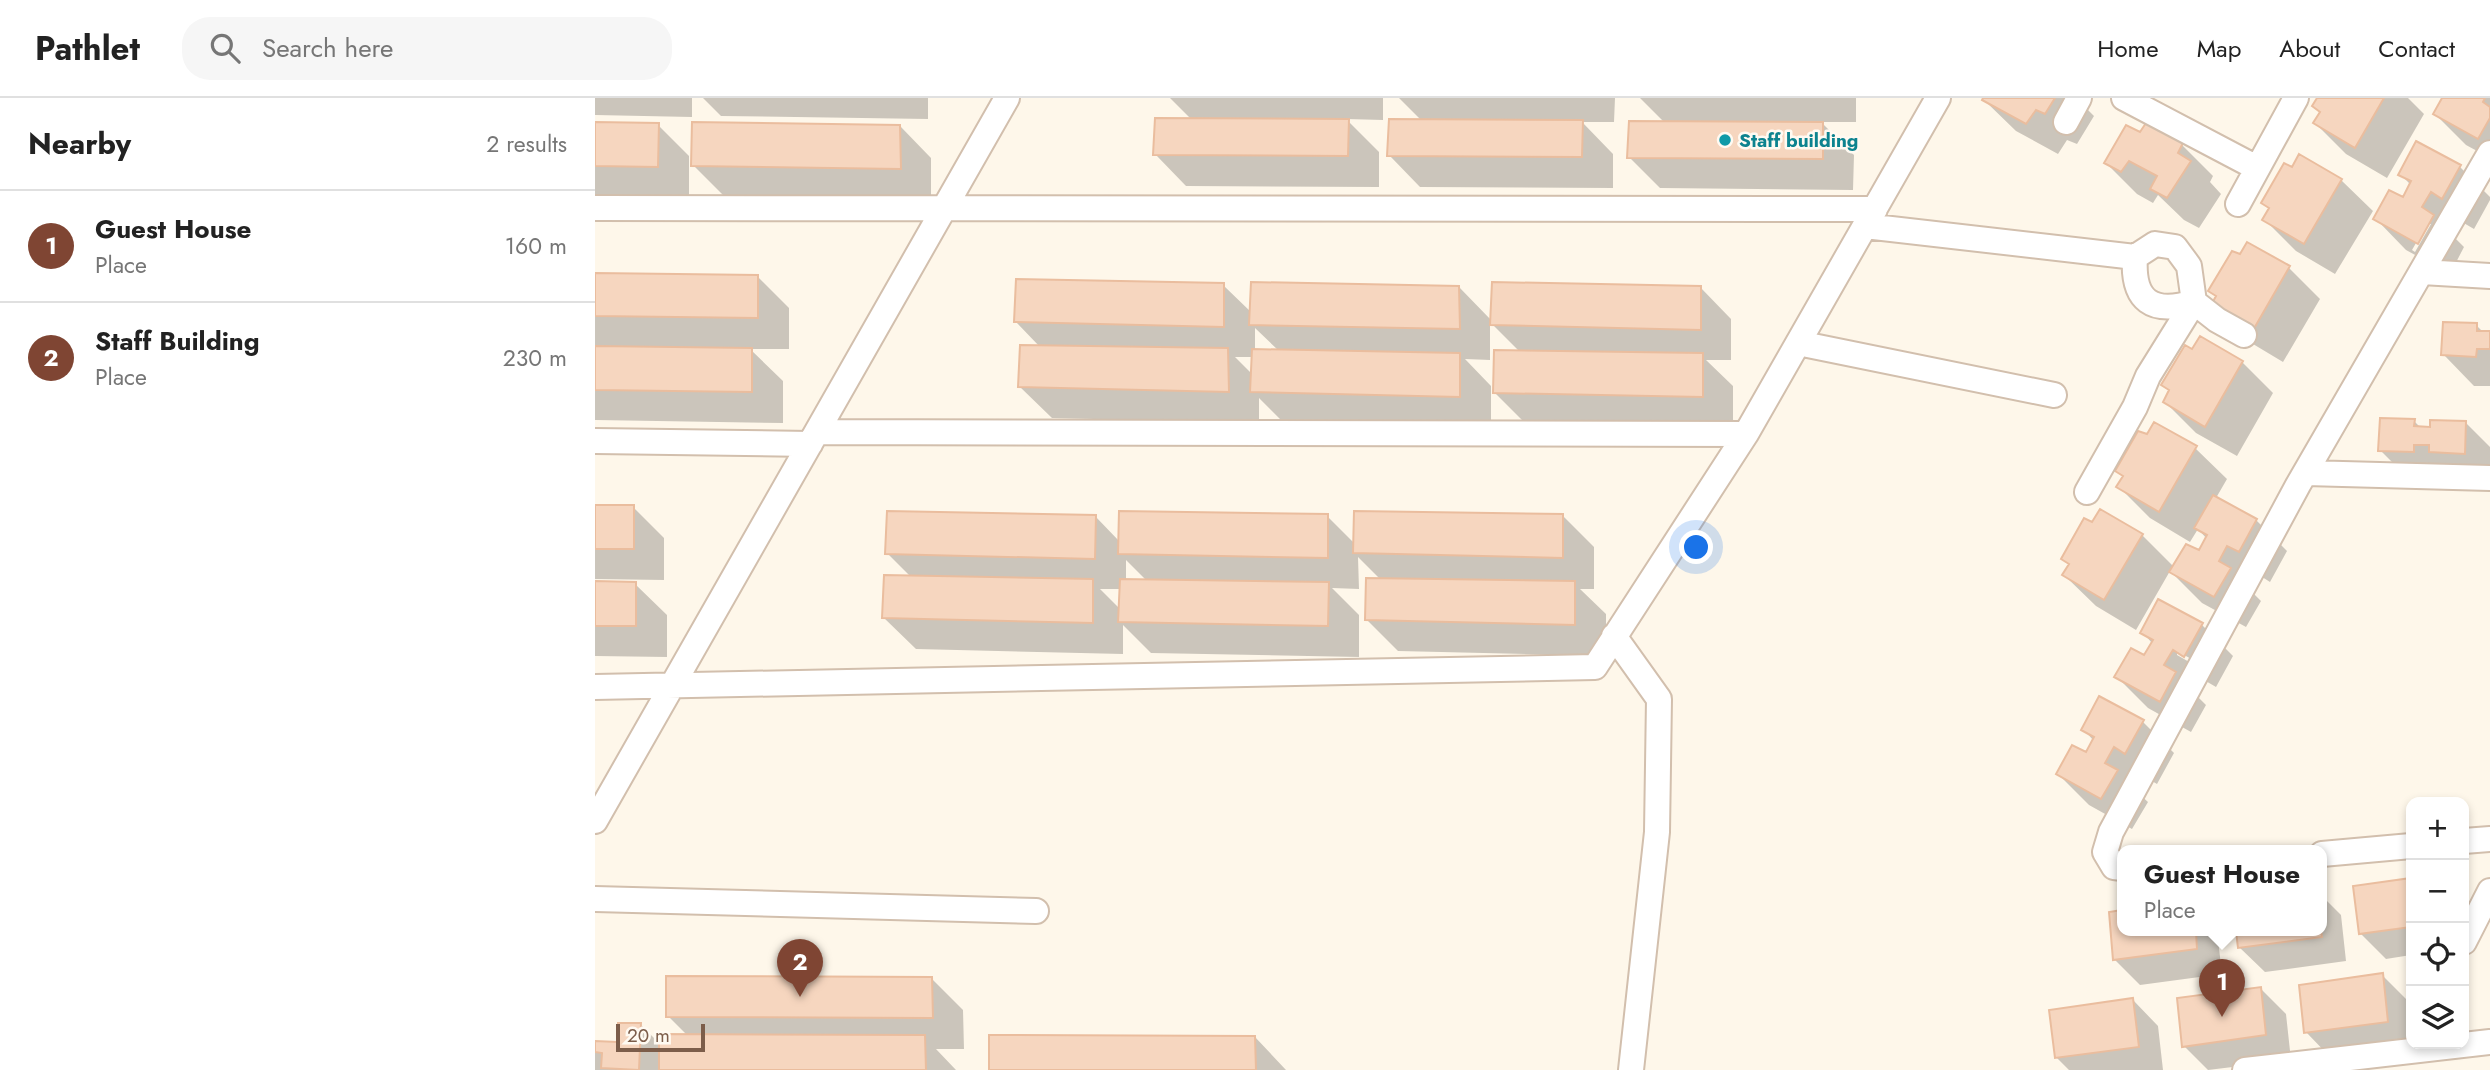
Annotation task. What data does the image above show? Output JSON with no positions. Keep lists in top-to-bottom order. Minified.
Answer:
{"places":["Staff building"],"scale_bar":"20 m","page":{"header":"Pathlet","search":"Search here","nav":["Home","Map","About","Contact"],"heading":["Nearby","2 results"],"list":[{"mark":"1","name":"Guest House","note":"Place","value":"160 m"},{"mark":"2","name":"Staff Building","note":"Place","value":"230 m"}],"map_buttons":["+","−"],"popup":["Guest House","Place"],"pins":["2","1"],"scale":"20 m"}}
